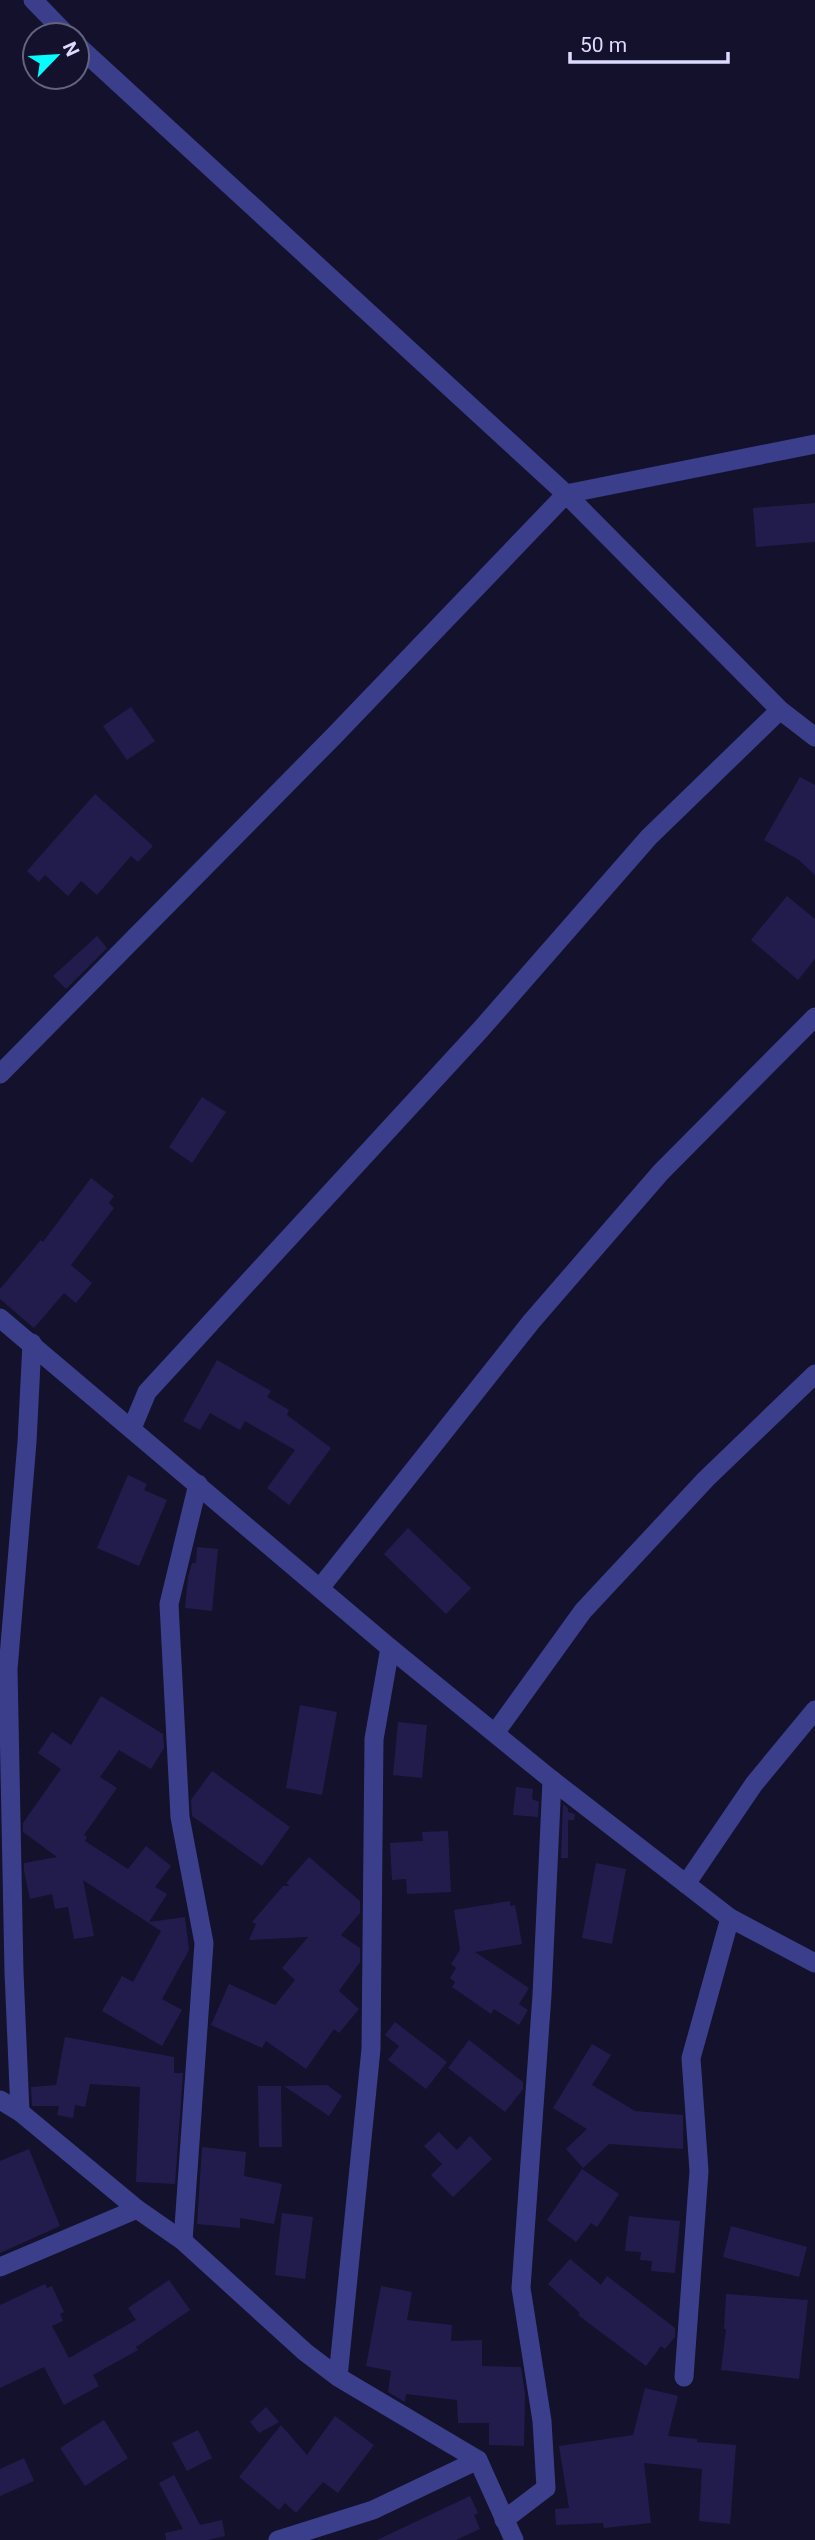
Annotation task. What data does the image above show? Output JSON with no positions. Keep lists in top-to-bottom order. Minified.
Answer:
{"scale_bar":"50 m","north":"top right"}
